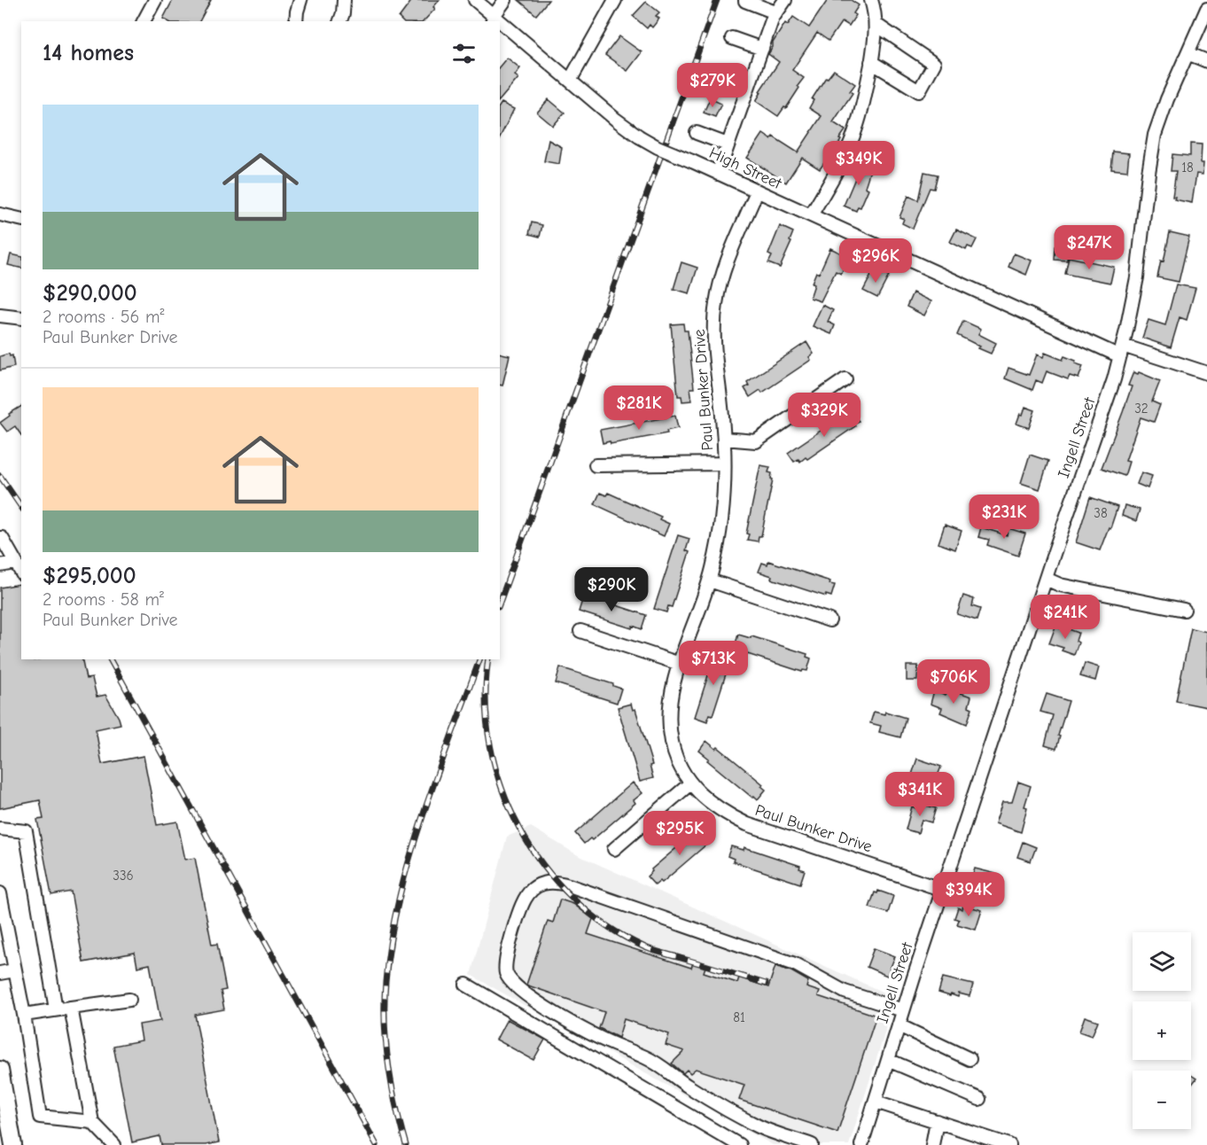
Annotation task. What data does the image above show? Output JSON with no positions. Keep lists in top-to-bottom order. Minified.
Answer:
{"streets":{"street":["High Street","Paul Bunker Drive","Ingell Street"]},"crossings":[["High Street","Paul Bunker Drive"],["High Street","Ingell Street"],["Paul Bunker Drive","Ingell Street"]],"house_numbers":["18","32","38","336","81"],"page":{"heading":"14 homes","price":["$279K","$349K","$247K","$296K","$281K","$329K","$231K","$290K","$241K","$713K","$706K","$341K","$295K","$394K"],"list":[{"name":"$290,000","note":"2 rooms · 56 m² · Paul Bunker Drive"},{"name":"$295,000","note":"2 rooms · 58 m² · Paul Bunker Drive"}],"map_buttons":["+","−"]}}
